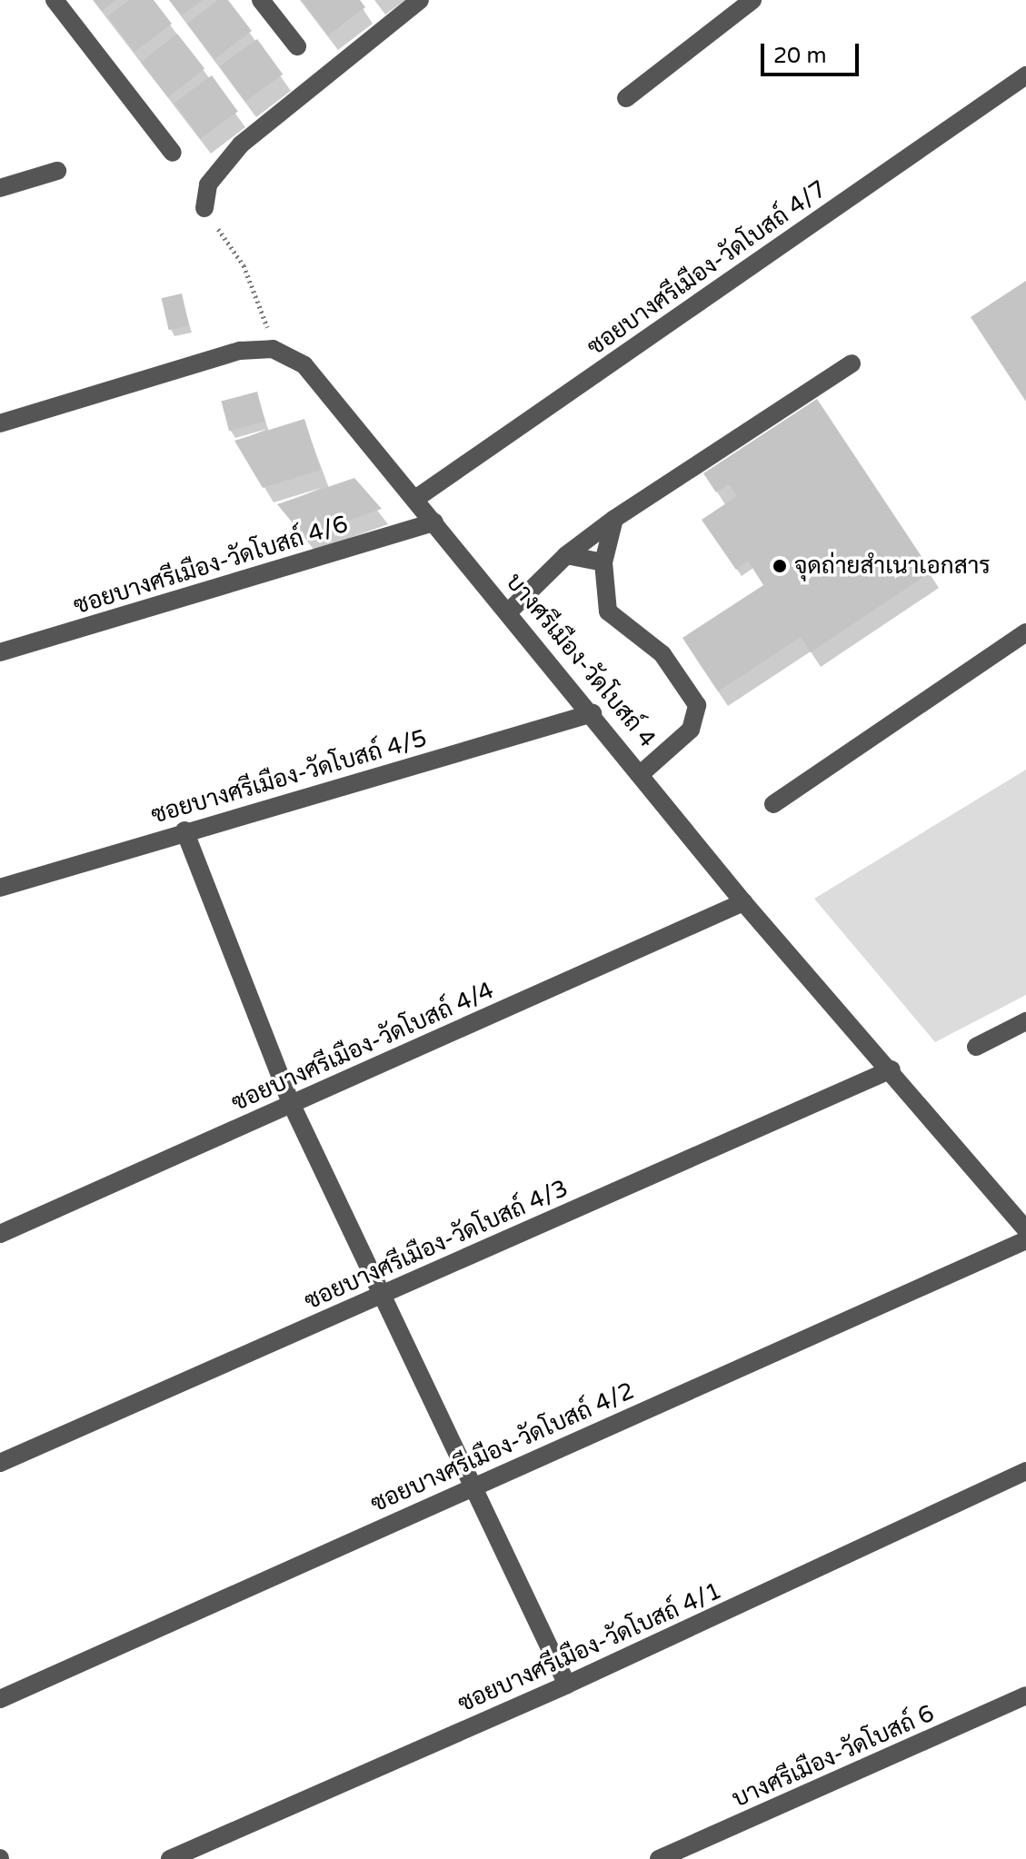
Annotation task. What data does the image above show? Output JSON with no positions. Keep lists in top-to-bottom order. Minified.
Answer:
{"streets":{"street":["ซอยบางศรีเมือง-วัดโบสถ์ 4/7","ซอยบางศรีเมือง-วัดโบสถ์ 4/6","บางศรีเมือง-วัดโบสถ์ 4","ซอยบางศรีเมือง-วัดโบสถ์ 4/5","ซอยบางศรีเมือง-วัดโบสถ์ 4/4","ซอยบางศรีเมือง-วัดโบสถ์ 4/3","ซอยบางศรีเมือง-วัดโบสถ์ 4/2","ซอยบางศรีเมือง-วัดโบสถ์ 4/1","บางศรีเมือง-วัดโบสถ์ 6"]},"crossings":[["ซอยบางศรีเมือง-วัดโบสถ์ 4/7","บางศรีเมือง-วัดโบสถ์ 4"],["ซอยบางศรีเมือง-วัดโบสถ์ 4/6","บางศรีเมือง-วัดโบสถ์ 4"],["บางศรีเมือง-วัดโบสถ์ 4","ซอยบางศรีเมือง-วัดโบสถ์ 4/5"],["บางศรีเมือง-วัดโบสถ์ 4","ซอยบางศรีเมือง-วัดโบสถ์ 4/4"],["บางศรีเมือง-วัดโบสถ์ 4","ซอยบางศรีเมือง-วัดโบสถ์ 4/3"]],"places":["จุดถ่ายสำเนาเอกสาร"],"scale_bar":"20 m"}
